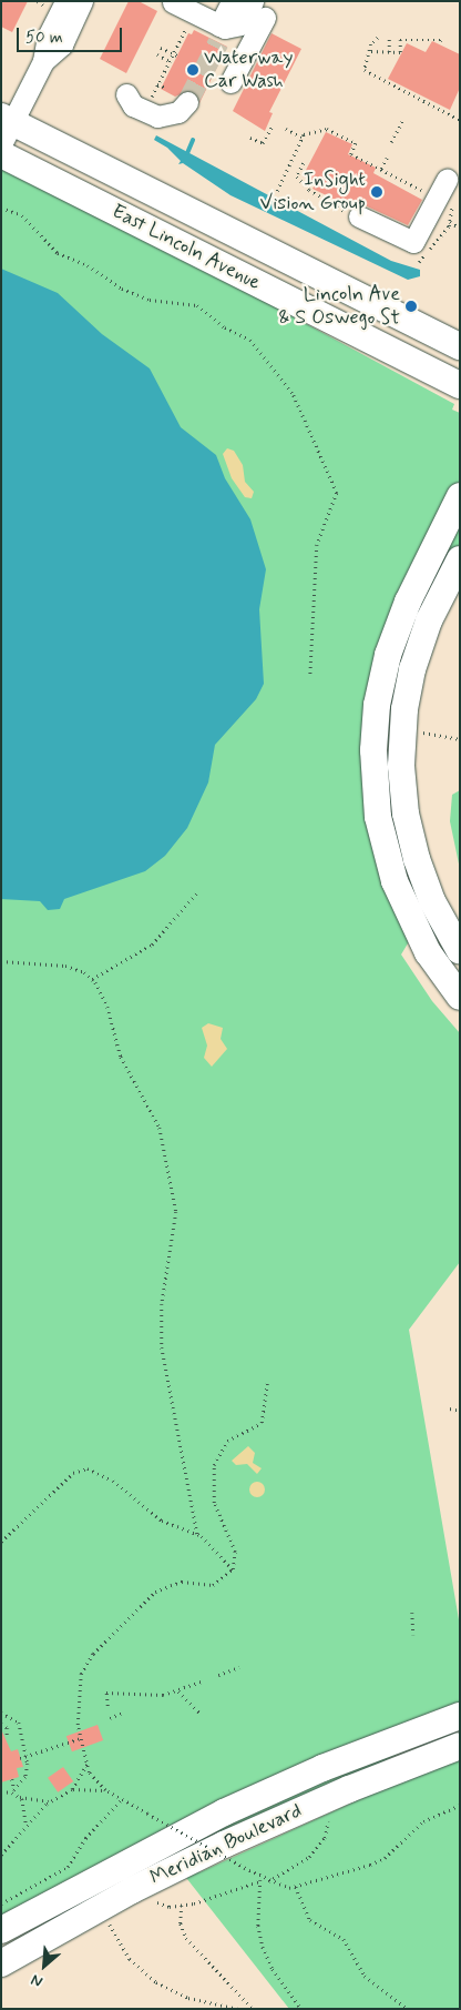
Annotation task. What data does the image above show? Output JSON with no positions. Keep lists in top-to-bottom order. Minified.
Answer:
{"streets":{"main road":["East Lincoln Avenue","Meridian Boulevard"]},"places":["Waterway Car Wash","InSight Vision Group","Lincoln Ave & S Oswego St"],"scale_bar":"50 m","north":"bottom left"}
